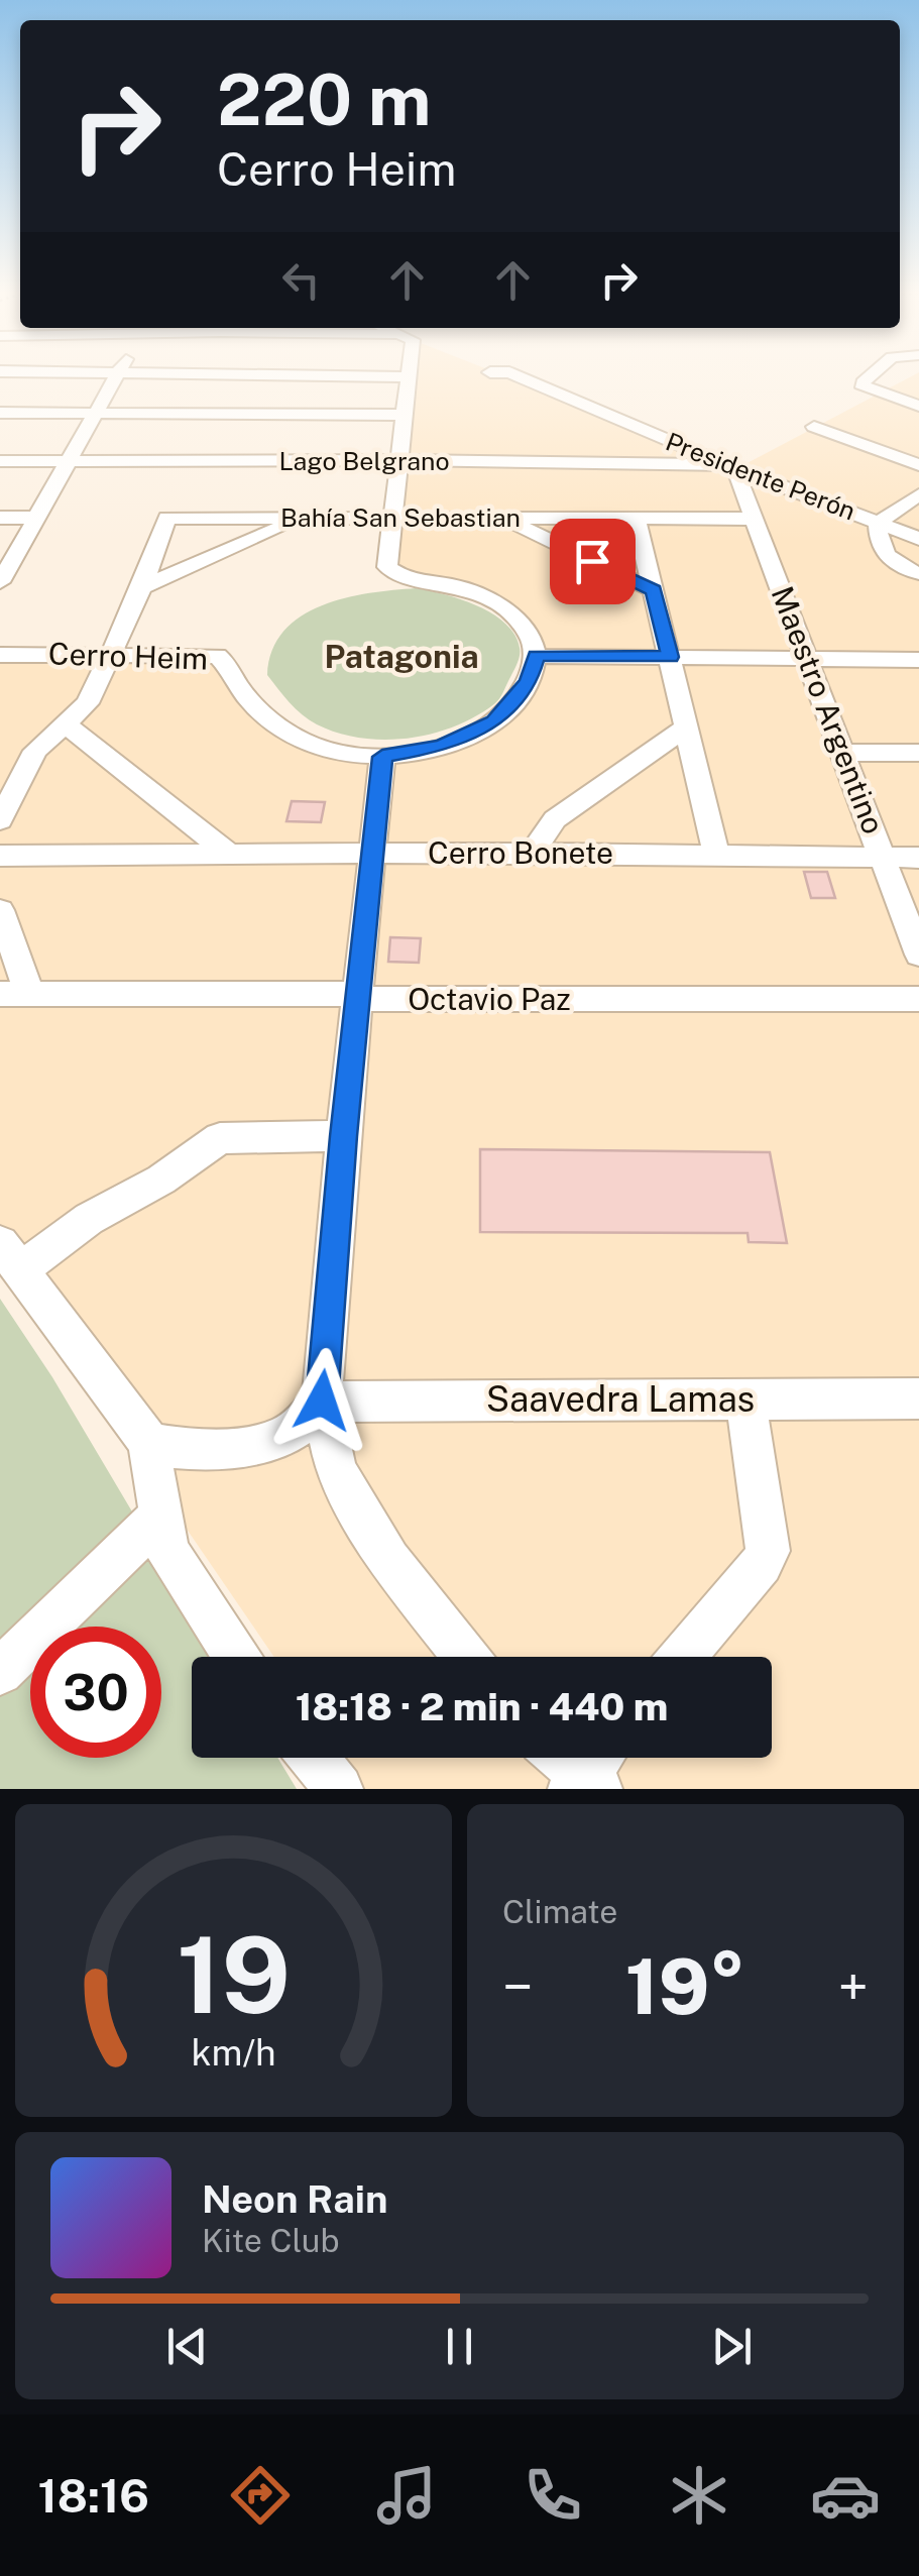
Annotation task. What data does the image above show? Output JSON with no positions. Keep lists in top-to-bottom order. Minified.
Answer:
{"streets":{"street":["Lago Belgrano","Presidente Perón","Bahía San Sebastian","Cerro Heim","Maestro Argentino","Cerro Bonete","Octavio Paz","Saavedra Lamas"]},"crossings":[["Lago Belgrano","Presidente Perón"],["Lago Belgrano","Maestro Argentino"],["Presidente Perón","Maestro Argentino"],["Bahía San Sebastian","Maestro Argentino"],["Maestro Argentino","Cerro Bonete"]],"districts":["Patagonia"],"page":{"turn":["220 m","Cerro Heim"],"limit":"30","trip":"18:18 · 2 min · 440 m","tile":"Climate","heat":["−","19°","+"],"song":["Neon Rain","Kite Club"],"tabs":"18:16","gauge":["19","km/h"]}}
